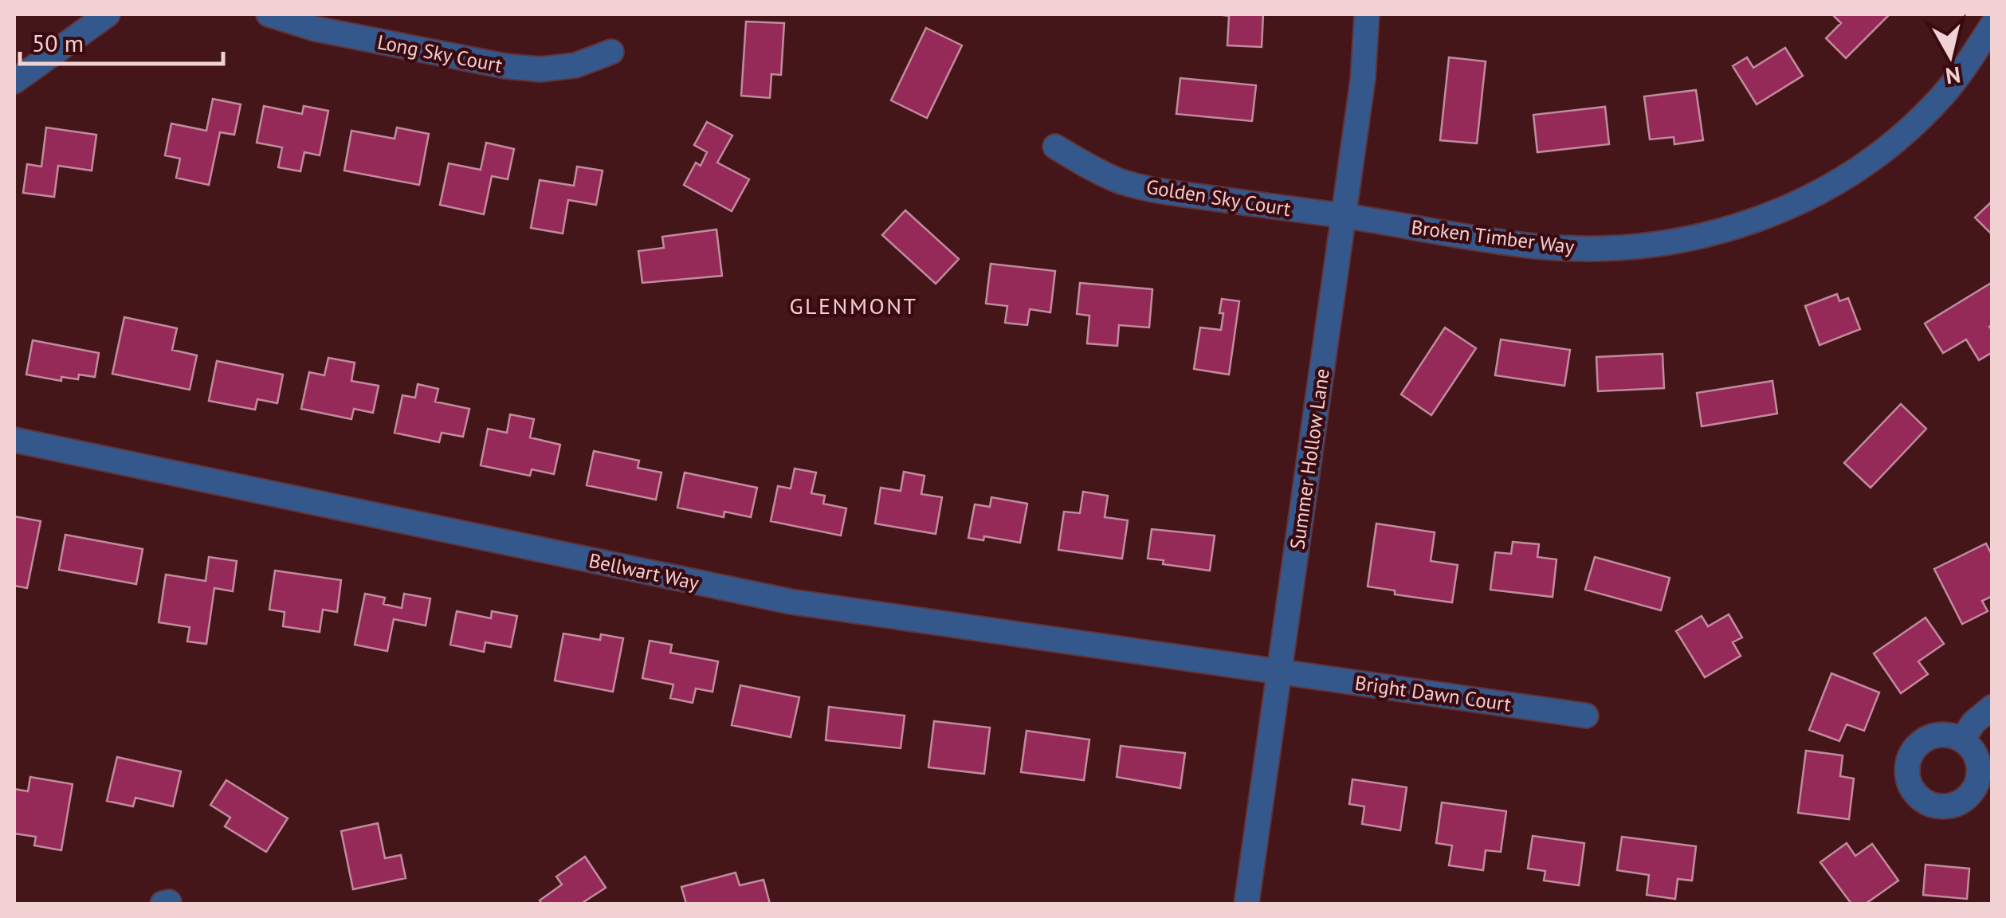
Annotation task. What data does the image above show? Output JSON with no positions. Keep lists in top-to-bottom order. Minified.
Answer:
{"streets":{"street":["Long Sky Court","Golden Sky Court","Broken Timber Way","Summer Hollow Lane","Bellwart Way","Bright Dawn Court"]},"crossings":[["Golden Sky Court","Broken Timber Way"],["Golden Sky Court","Summer Hollow Lane"],["Broken Timber Way","Summer Hollow Lane"],["Summer Hollow Lane","Bellwart Way"],["Summer Hollow Lane","Bright Dawn Court"],["Bellwart Way","Bright Dawn Court"]],"districts":["GLENMONT"],"scale_bar":"50 m","north":"bottom"}
